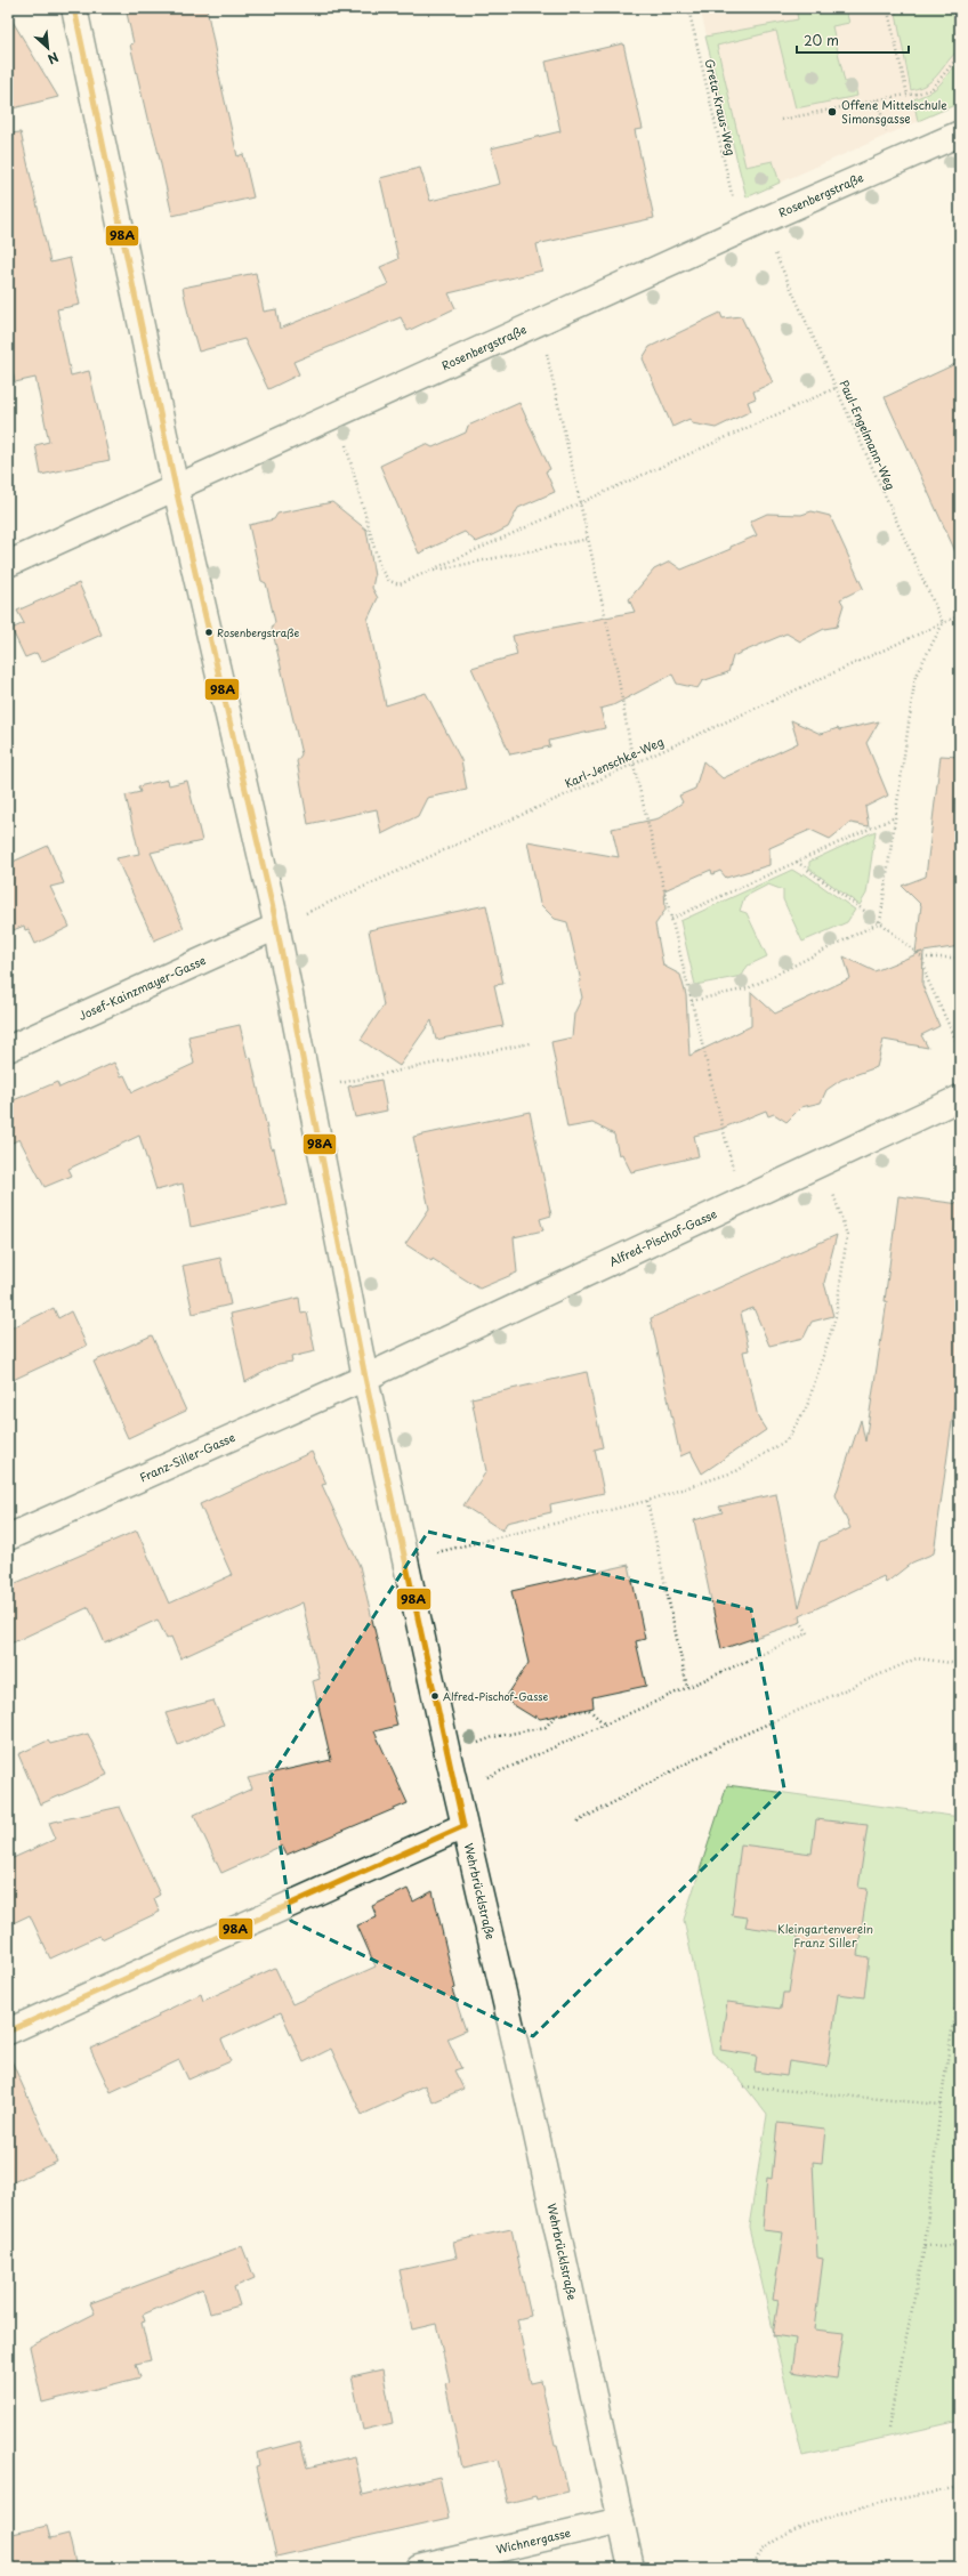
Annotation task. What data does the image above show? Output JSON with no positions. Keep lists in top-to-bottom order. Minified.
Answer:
{"streets":{"street":["Rosenbergstraße","Josef-Kainzmayer-Gasse","Alfred-Pischof-Gasse","Franz-Siller-Gasse","Wehrbrücklstraße","Wichnergasse"],"path":["Greta-Kraus-Weg","Paul-Engelmann-Weg","Karl-Jenschke-Weg"]},"crossings":[["Rosenbergstraße","Wehrbrücklstraße"],["Paul-Engelmann-Weg","Karl-Jenschke-Weg"],["Karl-Jenschke-Weg","Josef-Kainzmayer-Gasse"],["Karl-Jenschke-Weg","Wehrbrücklstraße"],["Josef-Kainzmayer-Gasse","Wehrbrücklstraße"],["Alfred-Pischof-Gasse","Franz-Siller-Gasse"],["Alfred-Pischof-Gasse","Wehrbrücklstraße"],["Franz-Siller-Gasse","Wehrbrücklstraße"],["Wehrbrücklstraße","Wichnergasse"]],"parks":["Kleingartenverein Franz Siller"],"places":["Offene Mittelschule Simonsgasse","Rosenbergstraße","Alfred-Pischof-Gasse"],"lines":["transit line 98A"],"scale_bar":"20 m","north":"bottom right"}
